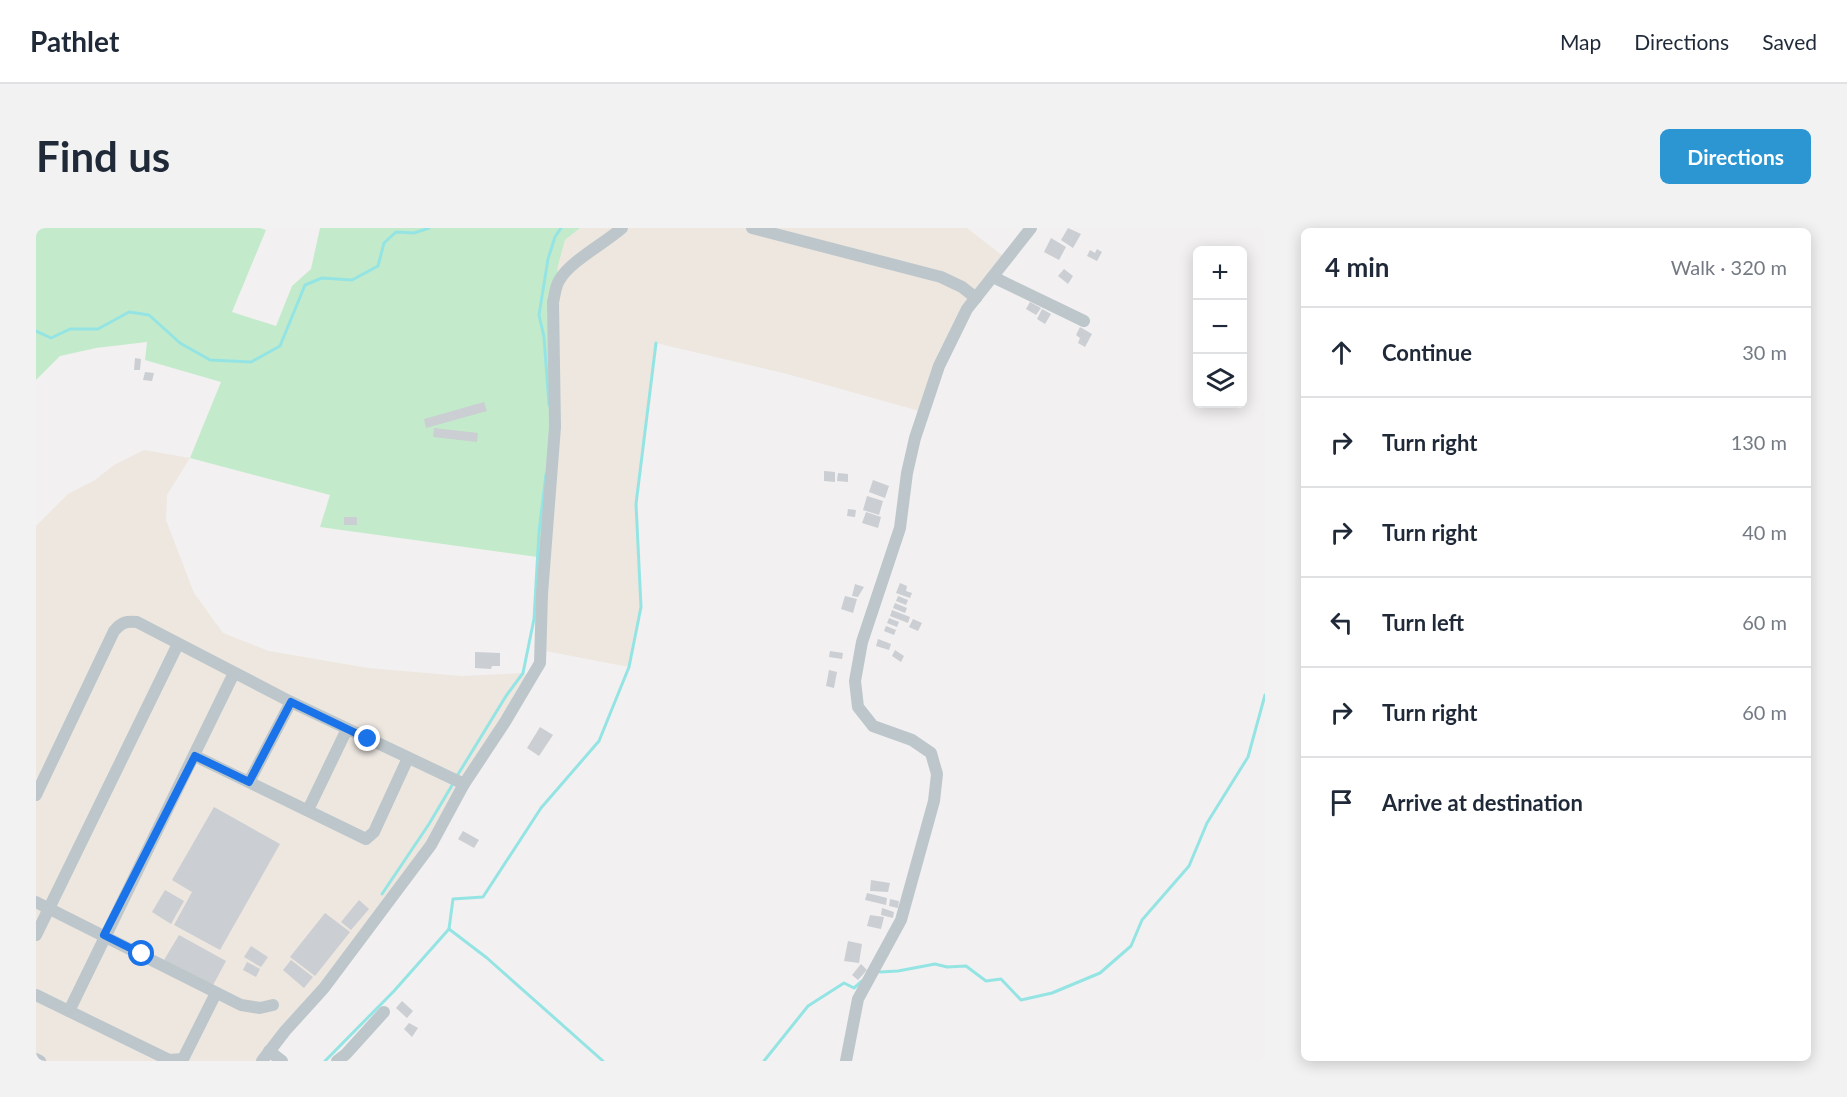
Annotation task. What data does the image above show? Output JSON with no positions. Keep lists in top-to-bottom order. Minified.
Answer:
{"page":{"header":"Pathlet","nav":["Map","Directions","Saved"],"buttons":"Directions","title":"Find us","heading":["4 min","Walk · 320 m"],"map_buttons":["+","−"],"list":[["Continue","30 m"],["Turn right","130 m"],["Turn right","40 m"],["Turn left","60 m"],["Turn right","60 m"],"Arrive at destination"]}}
